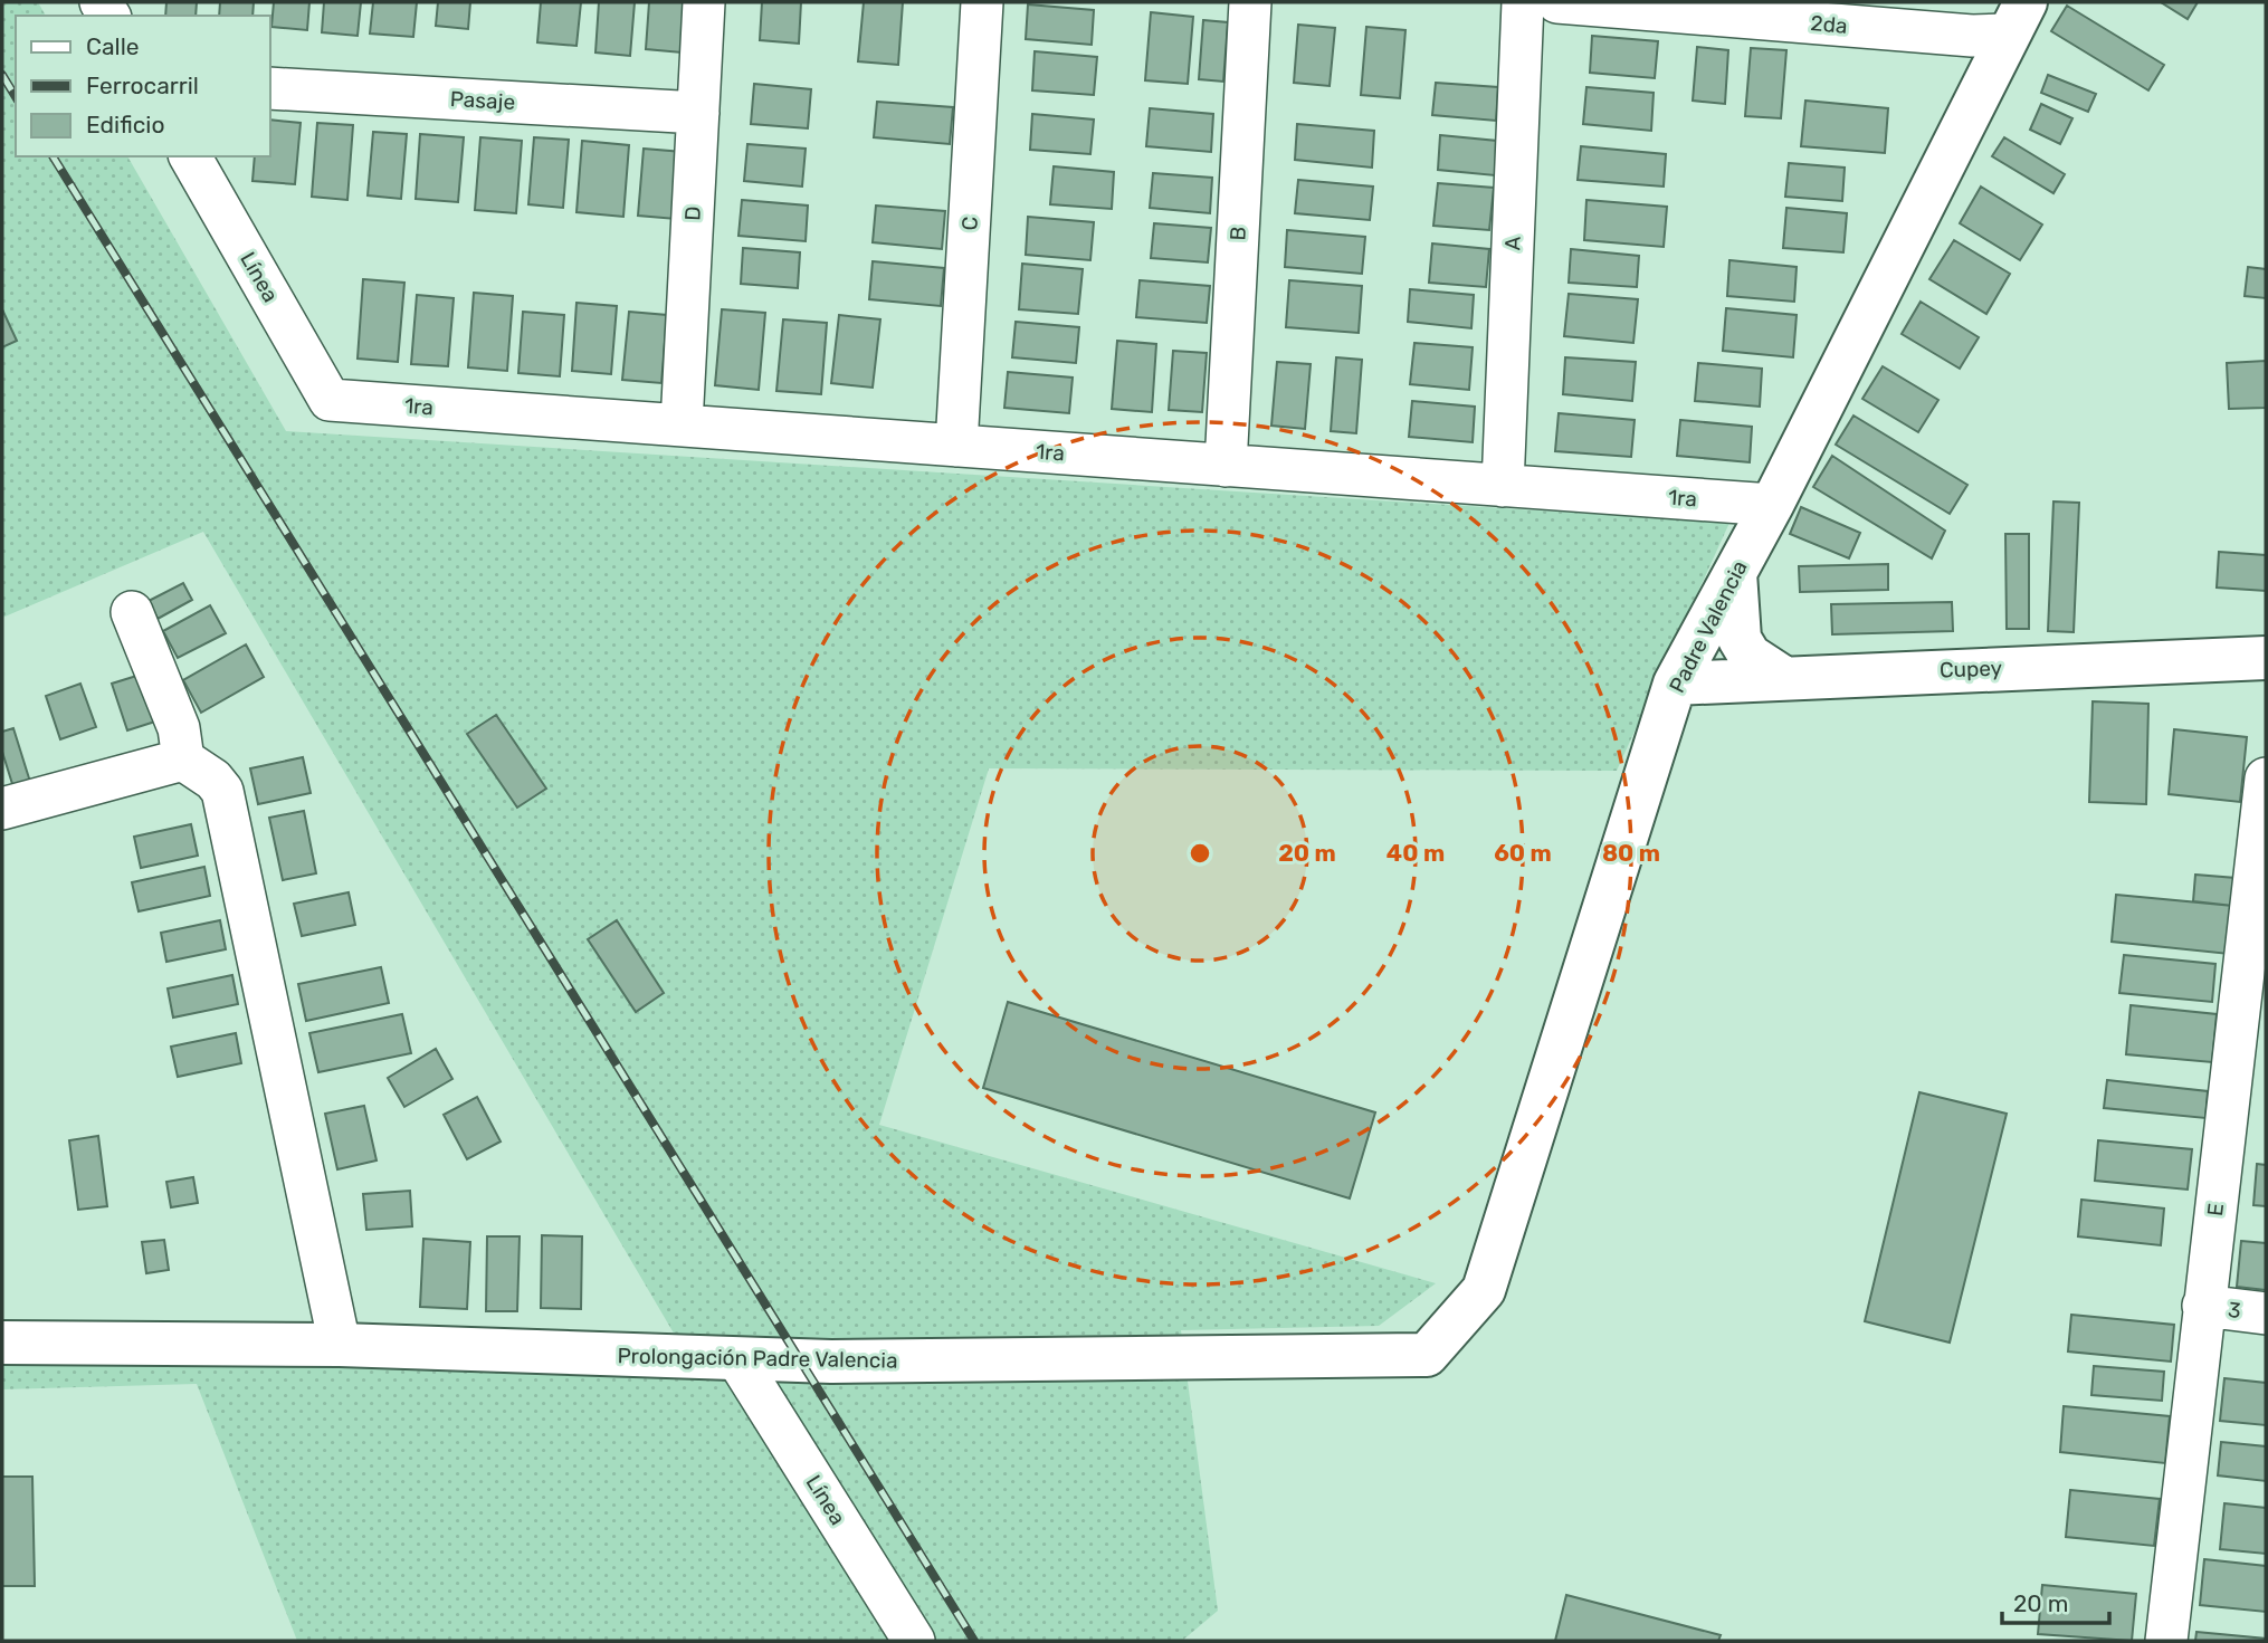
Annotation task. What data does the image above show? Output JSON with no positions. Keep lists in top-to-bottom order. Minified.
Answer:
{"streets":{"street":["2da","Pasaje","D","C","B","A","Línea","1ra","Padre Valencia","Cupey","E","3","Prolongación Padre Valencia"]},"crossings":[["2da","Padre Valencia"],["Pasaje","D"],["D","1ra"],["C","1ra"],["B","1ra"],["A","1ra"],["Línea","1ra"],["Línea","Prolongación Padre Valencia"],["1ra","Padre Valencia"],["Padre Valencia","Cupey"],["Padre Valencia","Prolongación Padre Valencia"],["E","3"]],"legend":["Calle","Ferrocarril","Edificio"],"scale_bar":"20 m","rings":["20 m","40 m","60 m","80 m"]}
